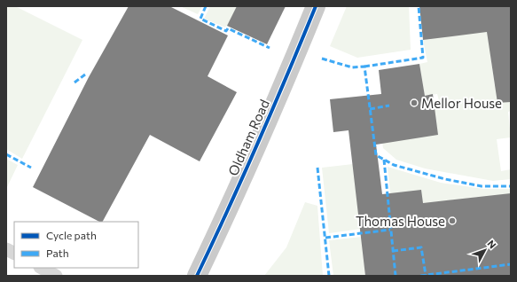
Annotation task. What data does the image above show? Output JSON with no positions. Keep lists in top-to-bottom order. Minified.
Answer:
{"streets":{"main road":["Oldham Road"]},"places":["Mellor House","Thomas House"],"legend":["Cycle path","Path"],"north":"top right"}
